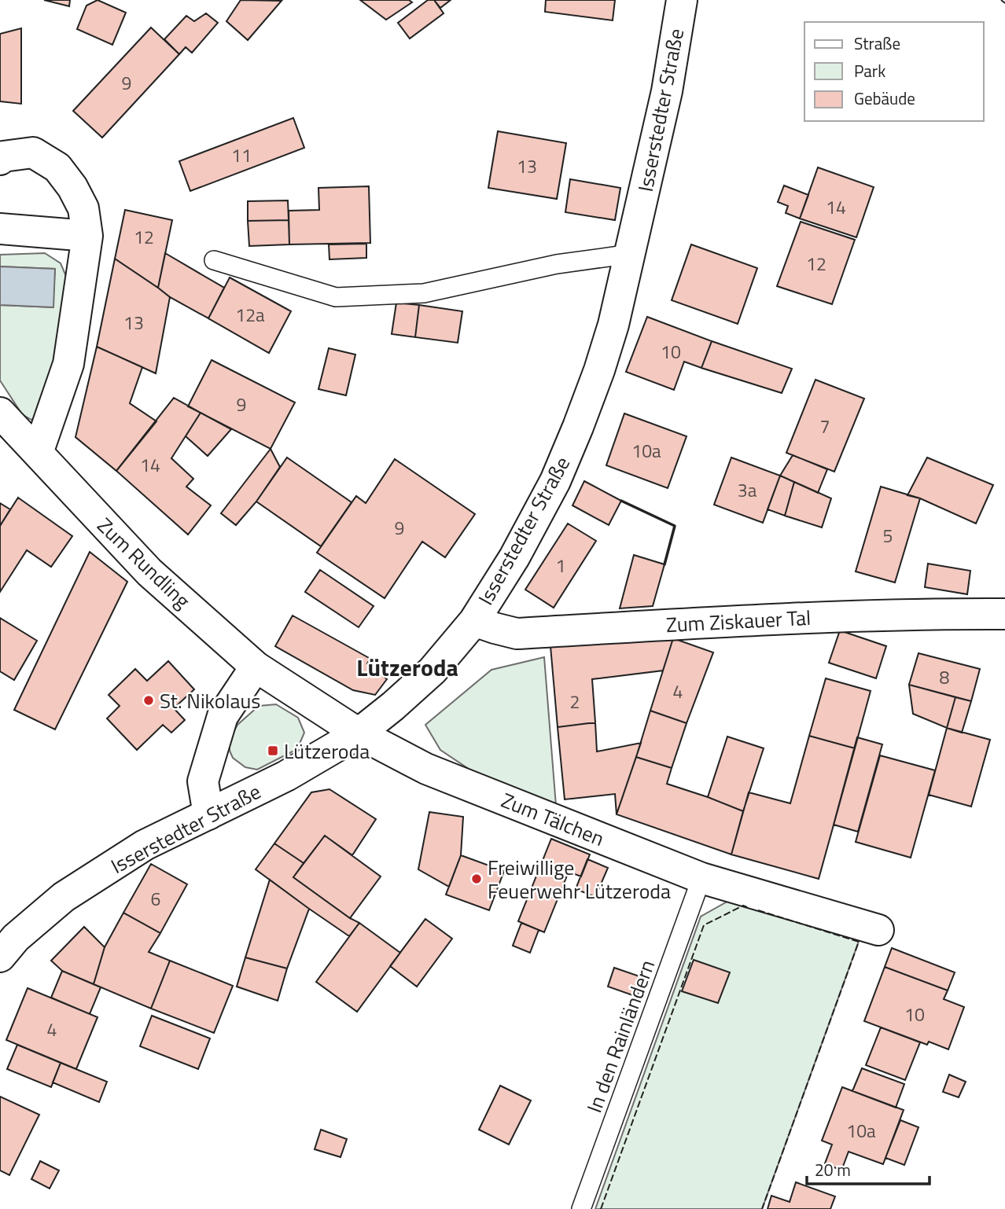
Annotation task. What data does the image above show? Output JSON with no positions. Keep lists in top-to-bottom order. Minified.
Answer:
{"streets":{"street":["Isserstedter Straße","Zum Rundling","Zum Ziskauer Tal","Zum Tälchen"],"lane":["In den Rainländern"]},"crossings":[["Isserstedter Straße","Zum Rundling"],["Isserstedter Straße","Zum Ziskauer Tal"],["Isserstedter Straße","Zum Tälchen"],["Zum Rundling","Zum Tälchen"],["Zum Tälchen","In den Rainländern"]],"districts":["Lützeroda"],"places":{"other":["St. Nikolaus","Freiwillige Feuerwehr Lützeroda"],"transit":["Lützeroda"]},"house_numbers":["9","11","13","14","12","12","12a","13","10","9","7","10a","14","3a","9","5","1","8","4","2","6","10","4","10a"],"legend":["Straße","Park","Gebäude"],"scale_bar":"20 m"}
